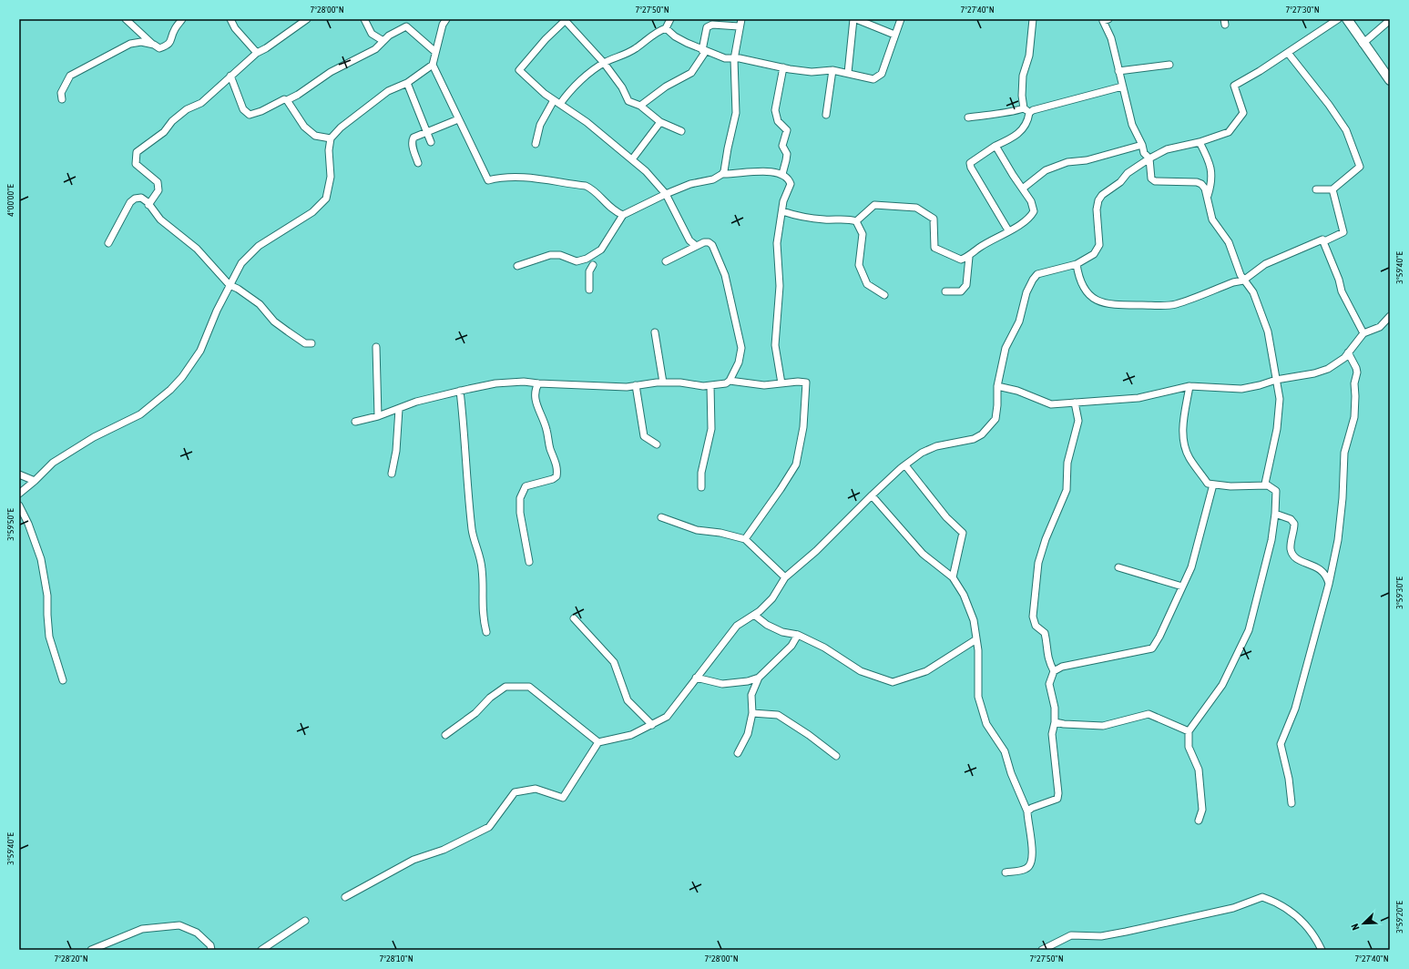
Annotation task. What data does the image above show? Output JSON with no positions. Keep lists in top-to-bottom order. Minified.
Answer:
{"north":"bottom left","coordinates":["7°28'00\"N","7°27'50\"N","7°27'40\"N","7°27'30\"N","4°00'00\"E","3°59'40\"E","3°59'50\"E","3°59'30\"E","3°59'20\"E","7°28'20\"N","7°28'10\"N"]}
